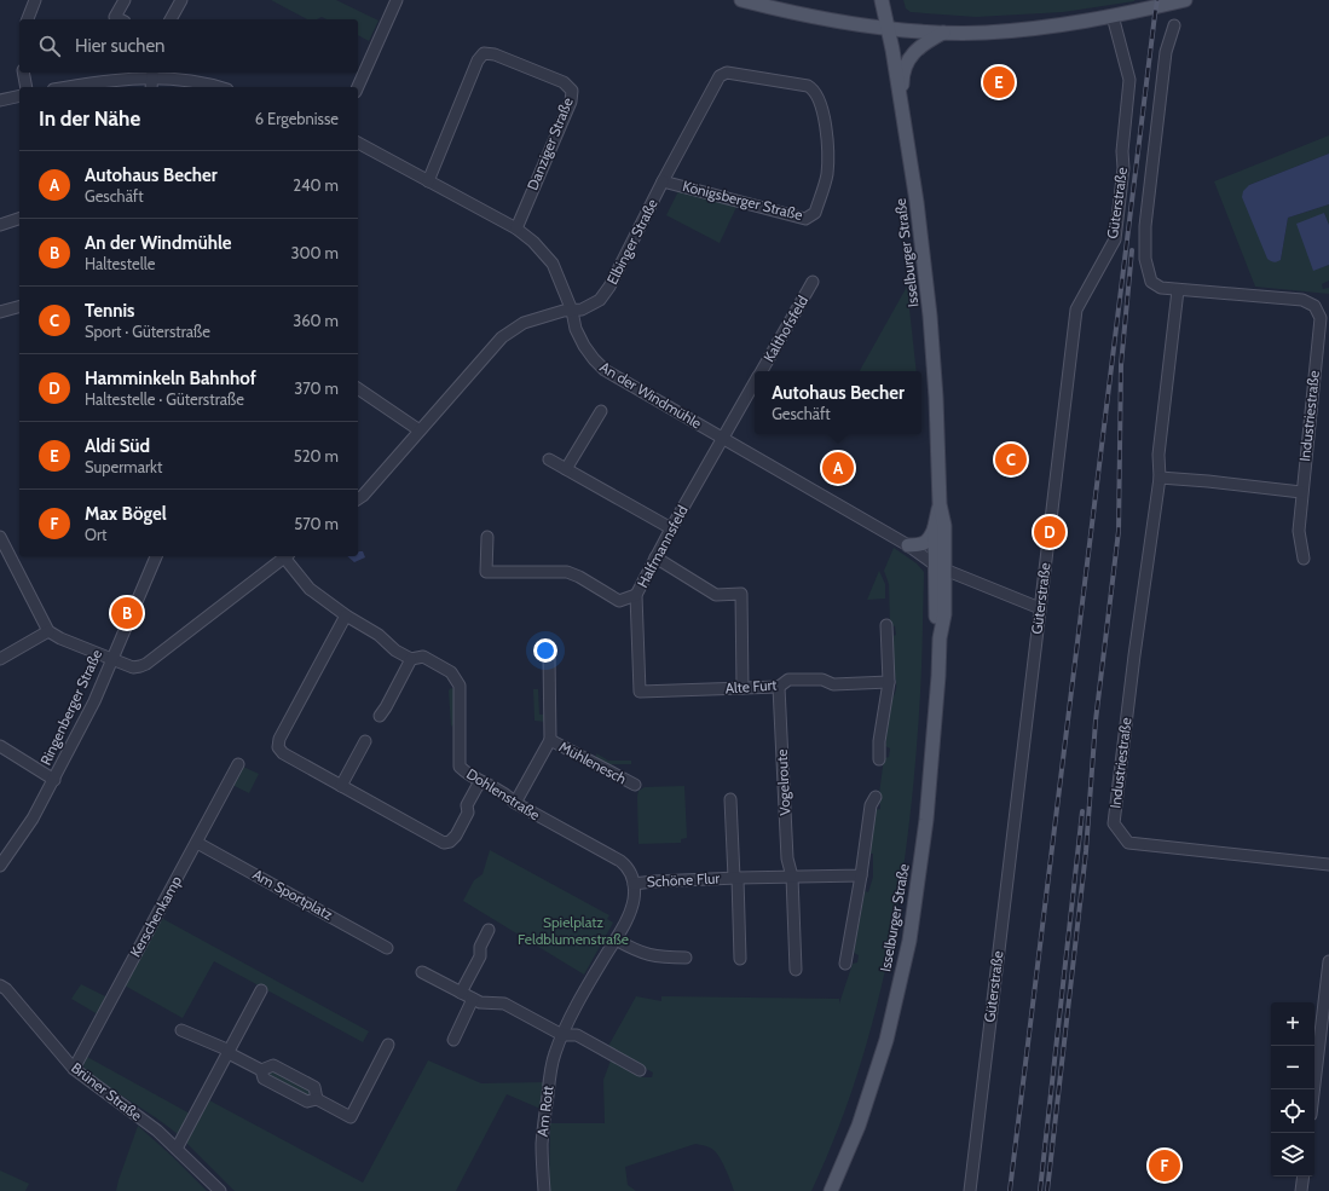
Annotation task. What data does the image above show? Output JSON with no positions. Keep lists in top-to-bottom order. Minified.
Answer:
{"streets":{"main road":["Isselburger Straße"],"street":["Danziger Straße","Königsberger Straße","Güterstraße","Elbinger Straße","Kalthofsfeld","An der Windmühle","Industriestraße","Halfmannsfeld","Alte Furt","Ringenberger Straße","Mühlenesch","Vogelroute","Dohlenstraße","Schöne Flur","Am Sportplatz","Kerschenkamp","Brüner Straße","Am Rott"]},"crossings":[["Königsberger Straße","Elbinger Straße"],["Güterstraße","An der Windmühle"],["Elbinger Straße","An der Windmühle"],["Isselburger Straße","An der Windmühle"],["Kalthofsfeld","An der Windmühle"],["Kalthofsfeld","Halfmannsfeld"],["An der Windmühle","Halfmannsfeld"],["Halfmannsfeld","Alte Furt"],["Alte Furt","Vogelroute"],["Mühlenesch","Dohlenstraße"],["Vogelroute","Schöne Flur"],["Dohlenstraße","Schöne Flur"],["Dohlenstraße","Am Rott"],["Schöne Flur","Am Rott"],["Am Sportplatz","Kerschenkamp"],["Kerschenkamp","Brüner Straße"]],"parks":["Spielplatz Feldblumenstraße"],"page":{"search":"Hier suchen","pins":["E","C","A","D","B","F"],"heading":["In der Nähe","6 Ergebnisse"],"list":[{"mark":"A","name":"Autohaus Becher","note":"Geschäft","value":"240 m"},{"mark":"B","name":"An der Windmühle","note":"Haltestelle","value":"300 m"},{"mark":"C","name":"Tennis","note":"Sport · Güterstraße","value":"360 m"},{"mark":"D","name":"Hamminkeln Bahnhof","note":"Haltestelle · Güterstraße","value":"370 m"},{"mark":"E","name":"Aldi Süd","note":"Supermarkt","value":"520 m"},{"mark":"F","name":"Max Bögel","note":"Ort","value":"570 m"}],"popup":["Autohaus Becher","Geschäft"],"map_buttons":["+","−"]}}
